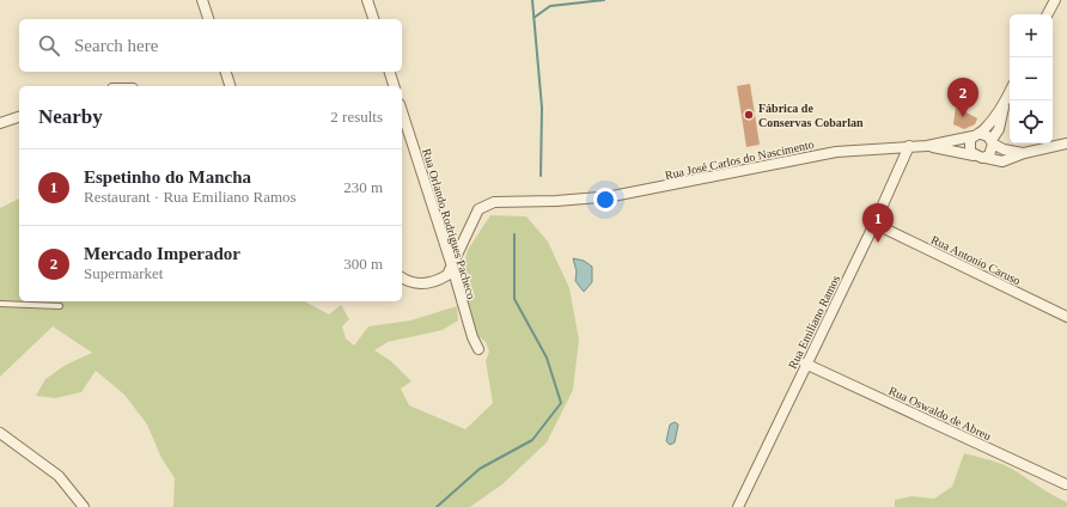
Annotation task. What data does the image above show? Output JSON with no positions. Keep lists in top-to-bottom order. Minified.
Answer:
{"streets":{"street":["Rua José Carlos do Nascimento","Rua Orlando Rodrigues Pacheco","Rua Antonio Caruso","Rua Emiliano Ramos","Rua Oswaldo de Abreu"]},"crossings":[["Rua José Carlos do Nascimento","Rua Orlando Rodrigues Pacheco"],["Rua José Carlos do Nascimento","Rua Emiliano Ramos"],["Rua Antonio Caruso","Rua Emiliano Ramos"],["Rua Emiliano Ramos","Rua Oswaldo de Abreu"]],"places":["Fábrica de Conservas Cobarlan"],"page":{"map_buttons":["+","−"],"search":"Search here","pins":["2","1"],"heading":["Nearby","2 results"],"list":[{"mark":"1","name":"Espetinho do Mancha","note":"Restaurant · Rua Emiliano Ramos","value":"230 m"},{"mark":"2","name":"Mercado Imperador","note":"Supermarket","value":"300 m"}]}}
